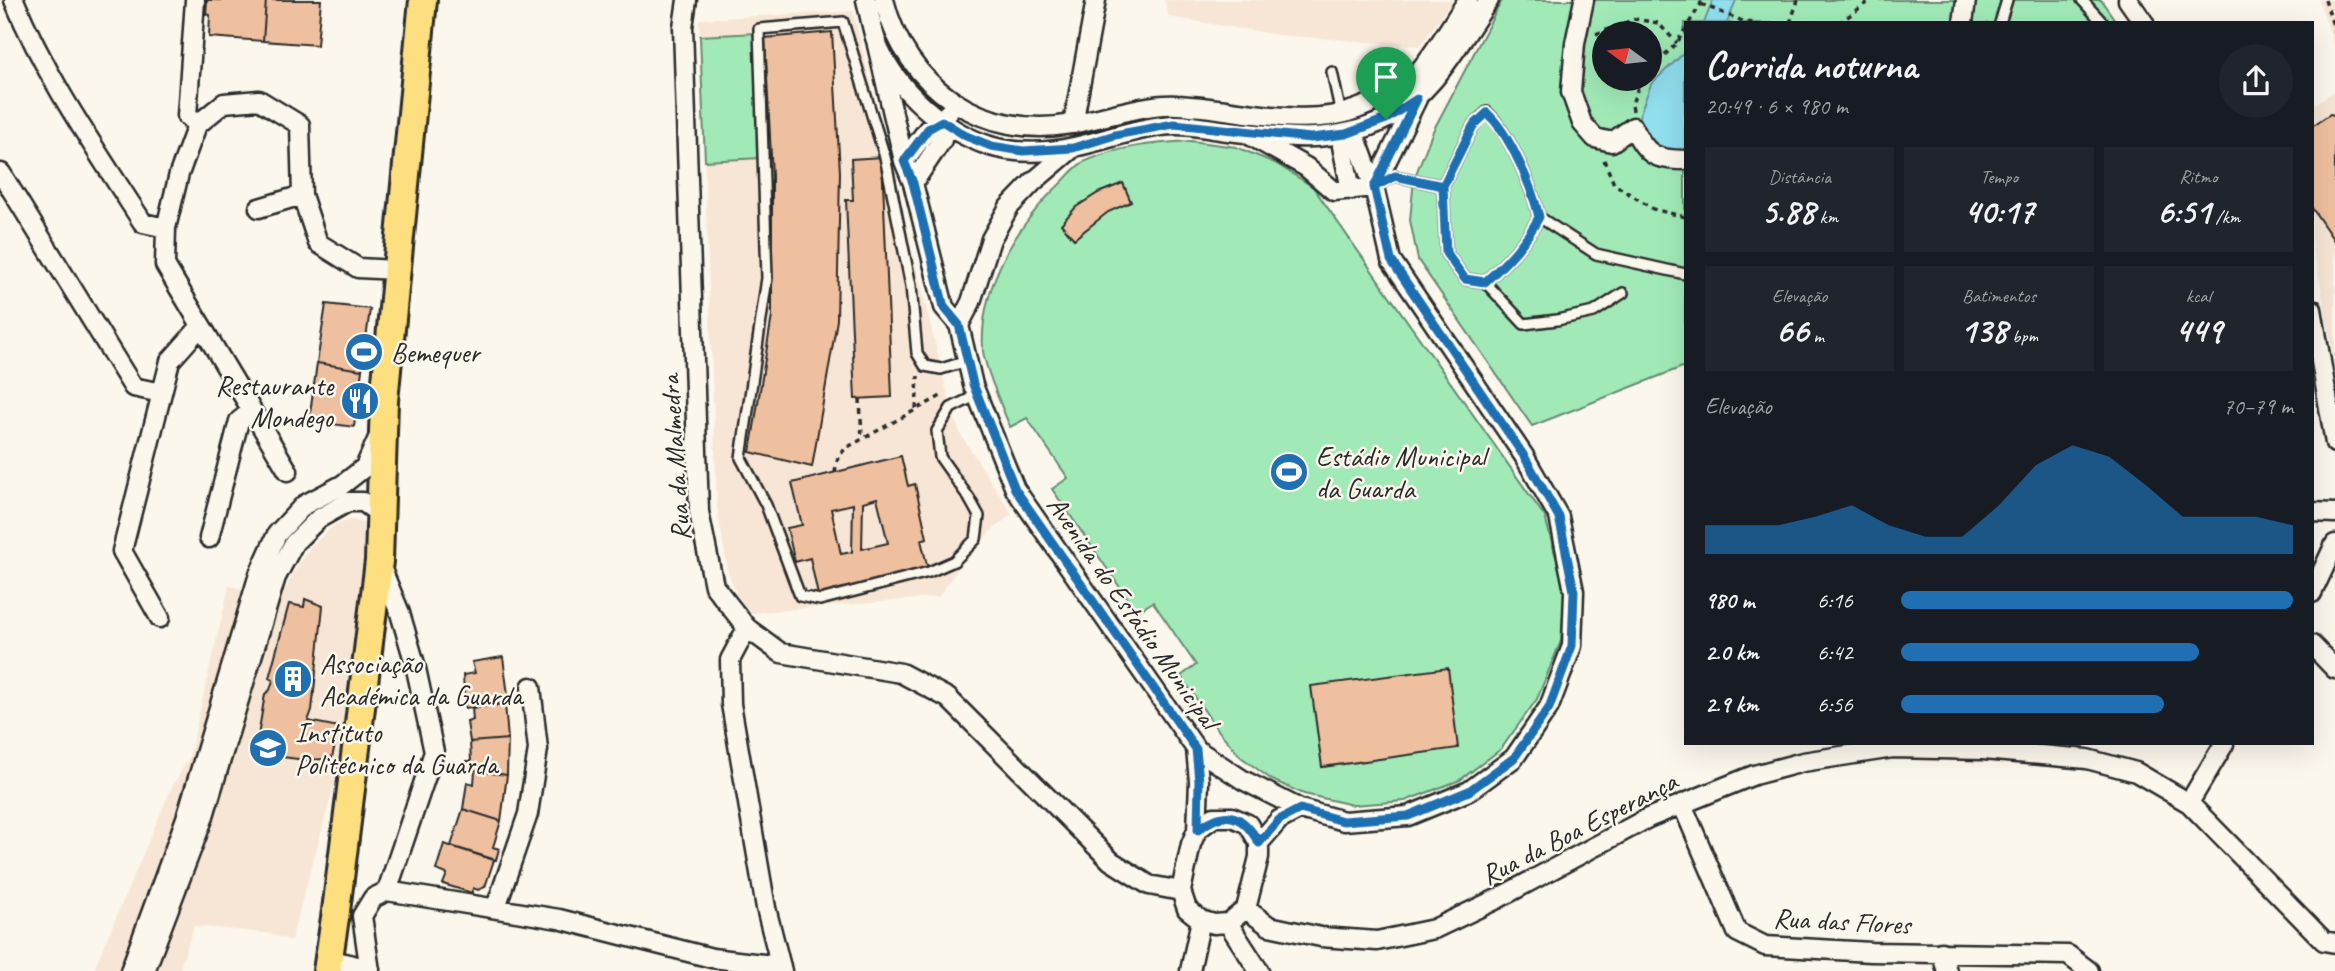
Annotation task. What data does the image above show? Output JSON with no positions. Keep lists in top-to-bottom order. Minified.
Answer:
{"streets":{"street":["Rua da Malmedra","Avenida do Estádio Municipal","Rua da Boa Esperança","Rua das Flores"]},"crossings":[["Rua da Malmedra","Rua da Boa Esperança"],["Rua da Boa Esperança","Rua das Flores"]],"places":{"sports":["Bemequer","Estádio Municipal da Guarda"],"restaurant":["Restaurante Mondego"],"building":["Associação Académica da Guarda"],"school or university":["Instituto Politécnico da Guarda"]},"north":"left","page":{"heading":["Corrida noturna","20:49 · 6 × 980 m"],"stats":[["Distância","5.88 km"],["Tempo","40:17"],["Ritmo","6:51 /km"],["Elevação","66 m"],["Batimentos","138 bpm"],["kcal","449"]],"chart":["Elevação","70–79 m"],"list":[{"name":"980 m","note":"6:16"},{"name":"2.0 km","note":"6:42"},{"name":"2.9 km","note":"6:56"}]}}
